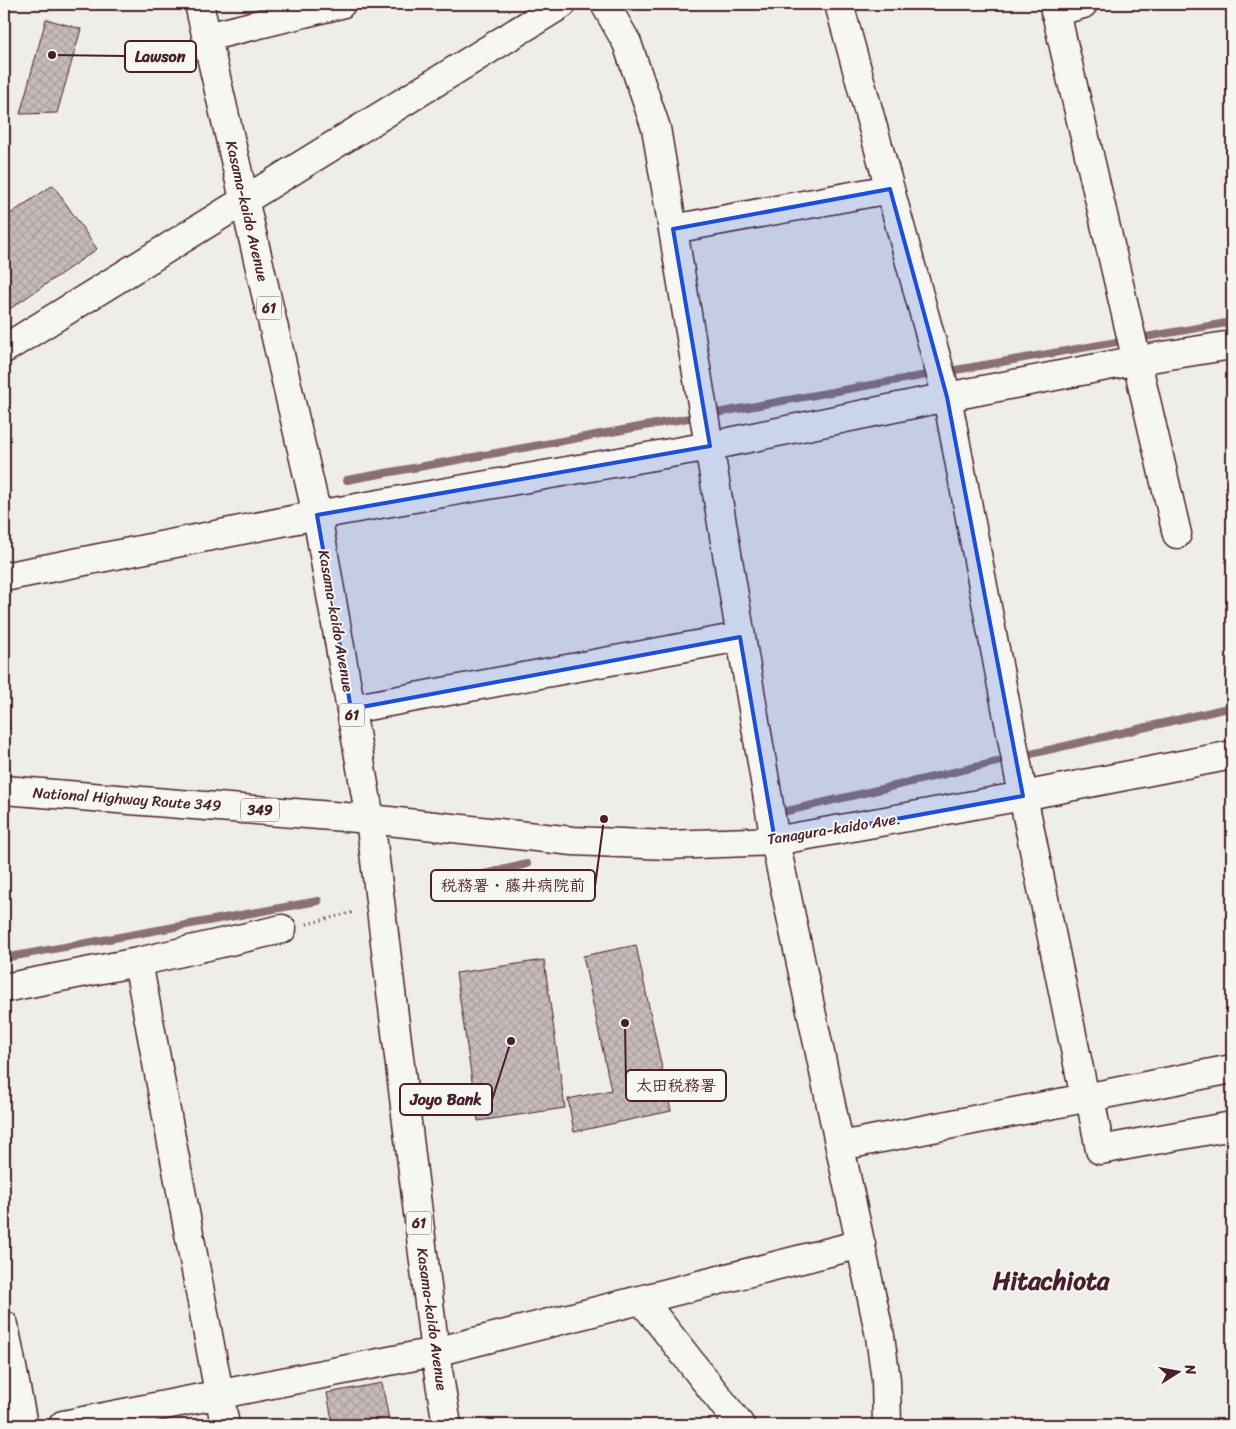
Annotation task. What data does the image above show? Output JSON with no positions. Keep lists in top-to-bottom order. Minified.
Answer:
{"streets":{"main road":["Kasama-kaido Avenue","61","National Highway Route 349","349","Tanagura-kaido Ave."]},"crossings":[["Kasama-kaido Avenue","National Highway Route 349"],["Kasama-kaido Avenue","Tanagura-kaido Ave."],["National Highway Route 349","Tanagura-kaido Ave."]],"districts":["Hitachiota"],"places":["Lawson","税務署・藤井病院前","太田税務署","Joyo Bank"],"north":"right"}
